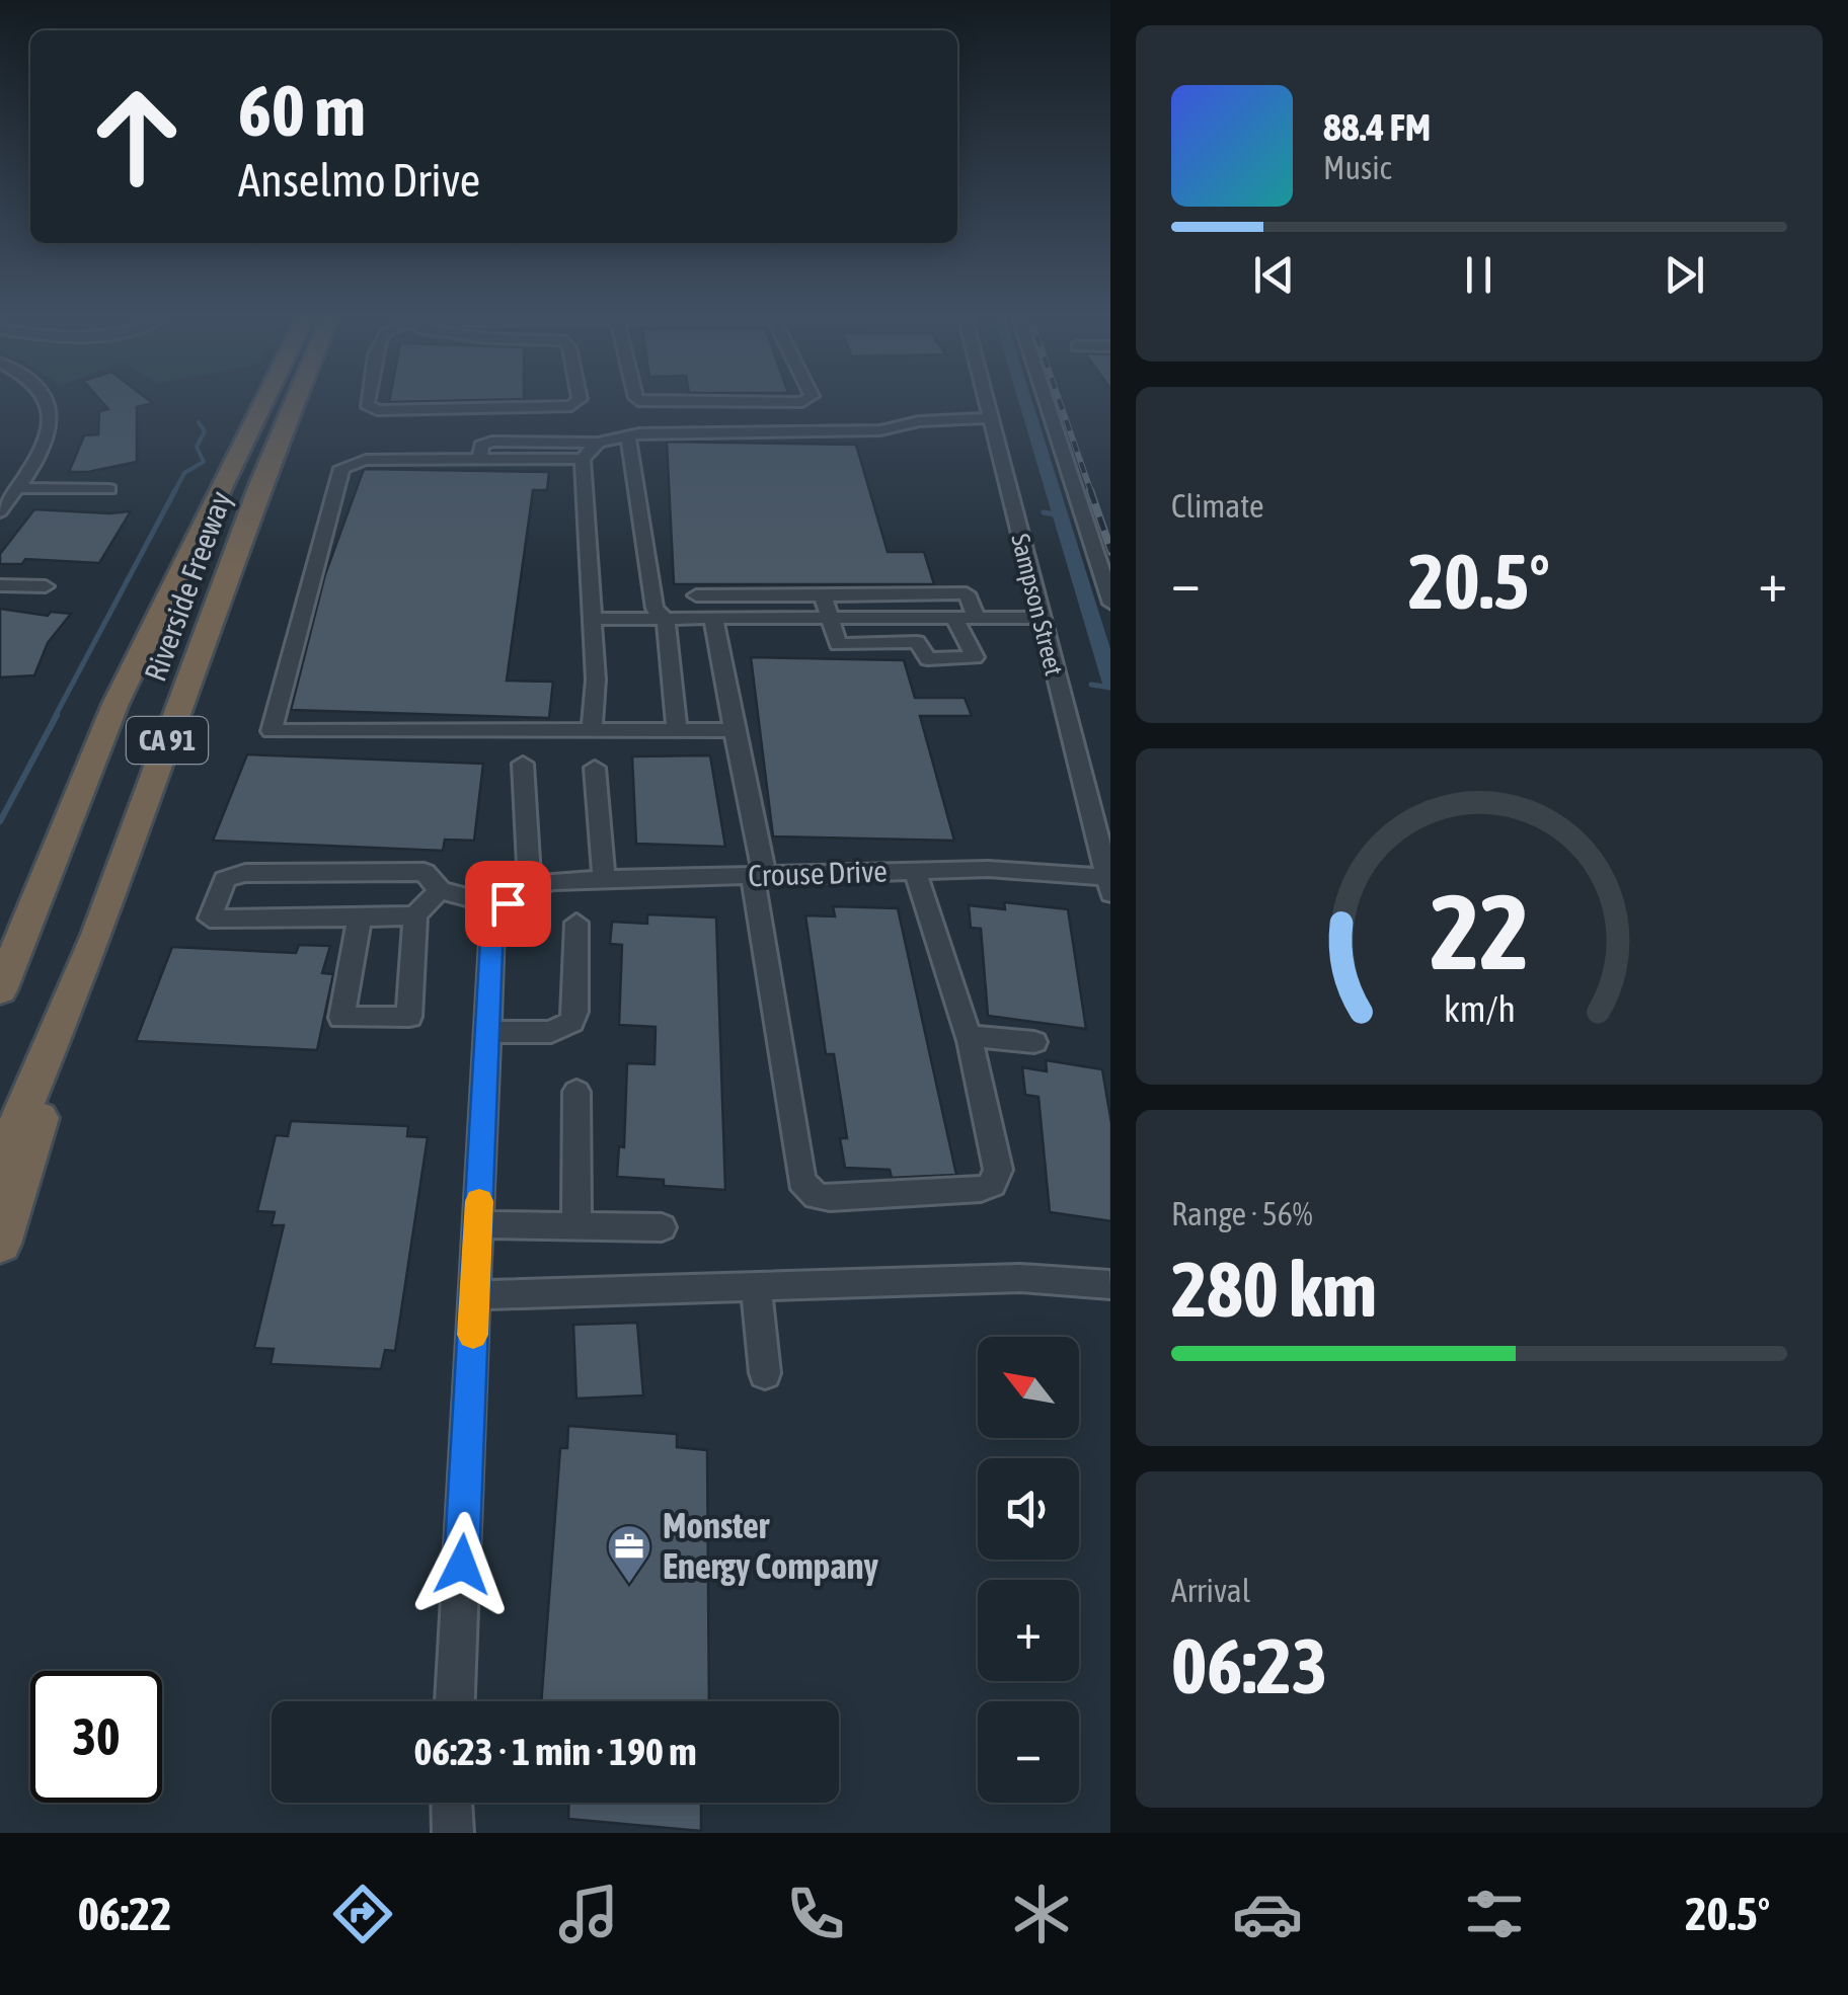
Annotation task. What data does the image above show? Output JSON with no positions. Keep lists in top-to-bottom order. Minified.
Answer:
{"streets":{"highway":["Riverside Freeway","CA 91"],"street":["Sampson Street","Crouse Drive"]},"crossings":[["Sampson Street","Crouse Drive"]],"places":{"office":["Monster Energy Company"]},"north":"top left","page":{"turn":["60 m","Anselmo Drive"],"song":["88.4 FM","Music"],"tile":["Climate",["Range · 56%","280 km"],["Arrival","06:23"]],"heat":["−","20.5°","+"],"map_buttons":["+","−"],"limit":"30","trip":"06:23 · 1 min · 190 m","tabs":["06:22","20.5°"],"gauge":["22","km/h"]}}
